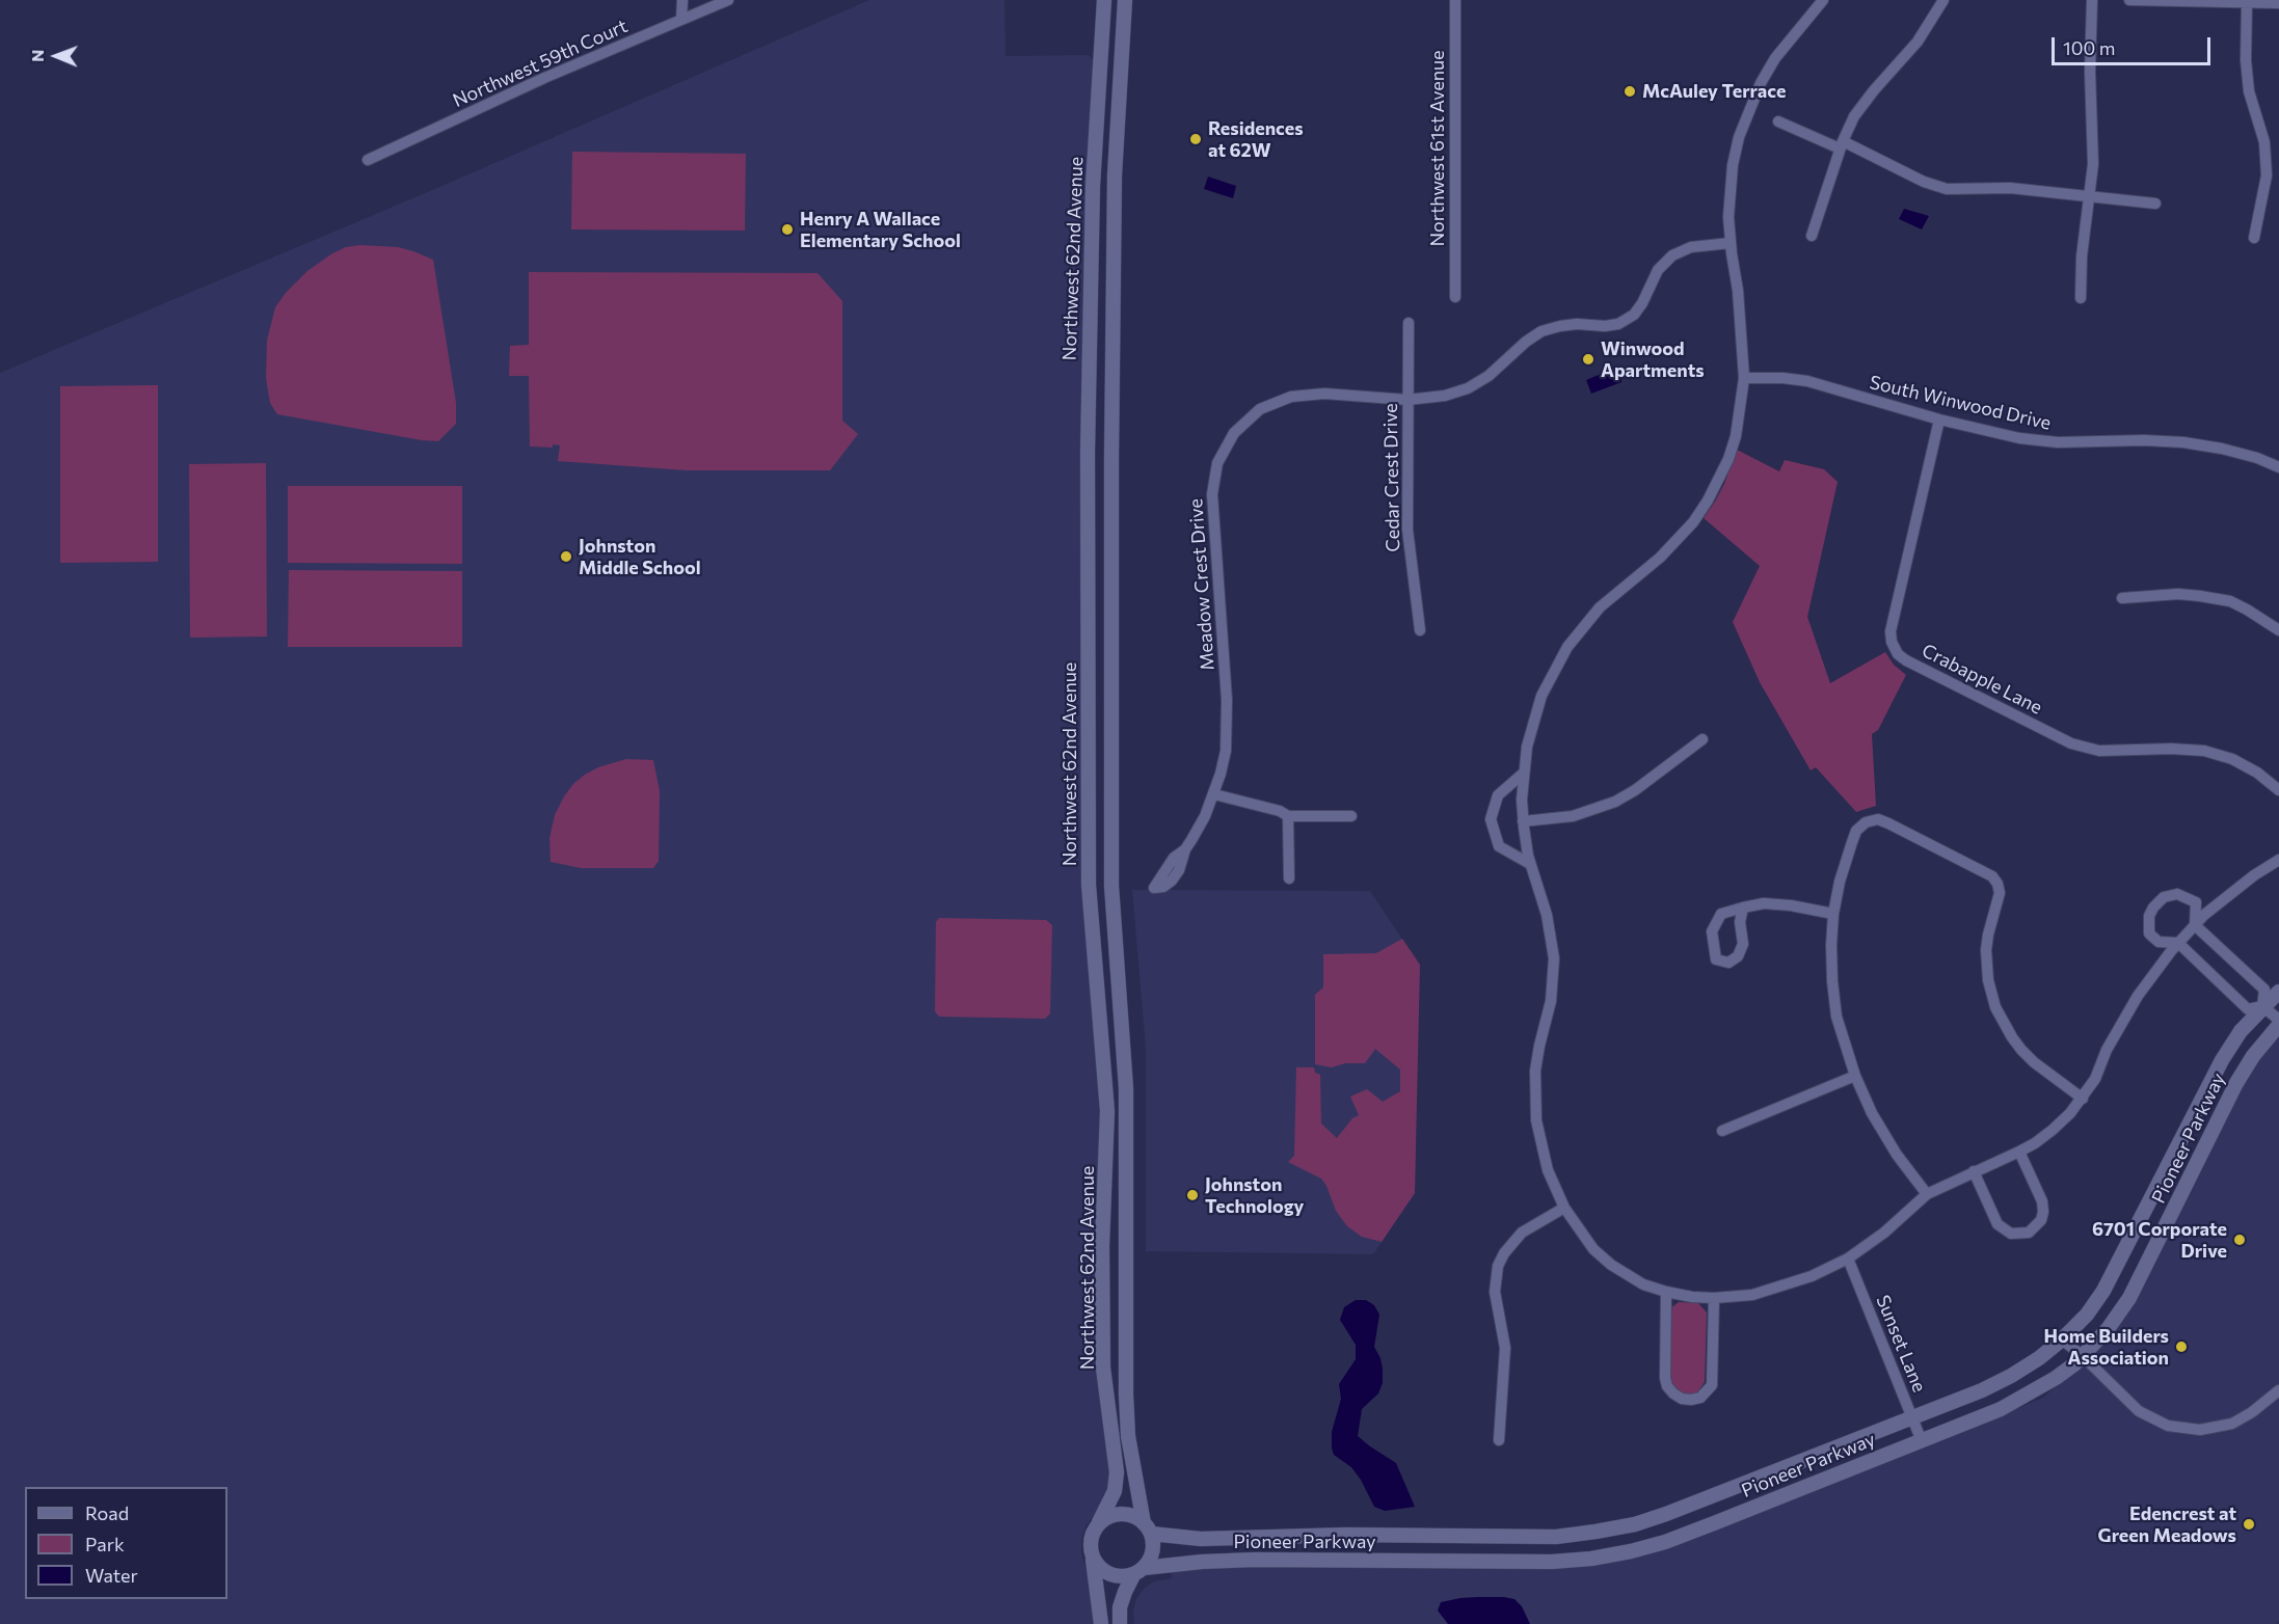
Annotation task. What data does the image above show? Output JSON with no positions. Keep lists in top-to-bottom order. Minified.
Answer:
{"streets":{"street":["Northwest 59th Court","Northwest 61st Avenue","Northwest 62nd Avenue","South Winwood Drive","Cedar Crest Drive","Meadow Crest Drive","Crabapple Lane","Pioneer Parkway","Sunset Lane"]},"crossings":[["Northwest 62nd Avenue","Pioneer Parkway"],["South Winwood Drive","Crabapple Lane"],["Cedar Crest Drive","Meadow Crest Drive"],["Pioneer Parkway","Sunset Lane"]],"places":["McAuley Terrace","Residences at 62W","Henry A Wallace Elementary School","Winwood Apartments","Johnston Middle School","Johnston Technology","6701 Corporate Drive","Home Builders Association","Edencrest at Green Meadows"],"legend":["Road","Park","Water"],"scale_bar":"100 m","north":"left"}
